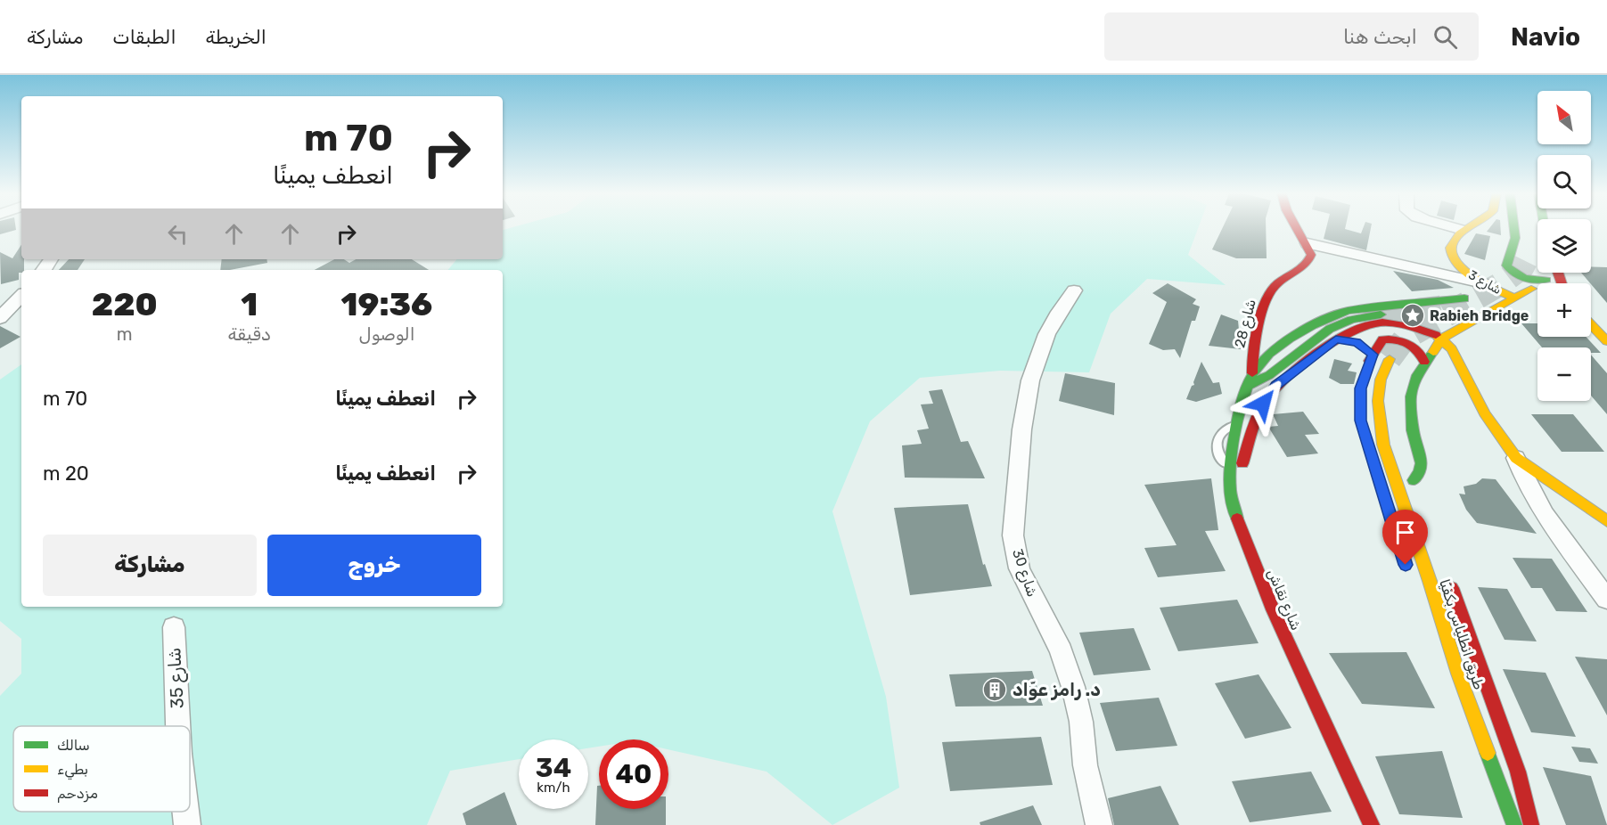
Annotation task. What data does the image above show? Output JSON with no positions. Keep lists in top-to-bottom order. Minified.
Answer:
{"streets":{"main road":["شارع 3","شارع 28","شارع نقاش","طريق انطلياس بكفيّا"],"street":["شارع 30","شارع 35"]},"crossings":[["شارع 28","شارع نقاش"]],"places":{"place":["Rabieh Bridge"],"building":["د. رامز عوّاد"]},"legend":["سالك","بطيء","مزدحم"],"north":"top left","page":{"header":"Navio","search":"ابحث هنا","nav":["الخريطة","الطبقات","مشاركة"],"map_buttons":["+","−"],"turn":["70 m","انعطف يمينًا"],"eta":["19:36","الوصول","1","دقيقة","220","m"],"list":[{"name":"انعطف يمينًا","value":"70 m"},{"name":"انعطف يمينًا","value":"20 m"}],"buttons":["خروج","مشاركة"],"speed":"34 km/h","limit":"40"}}
